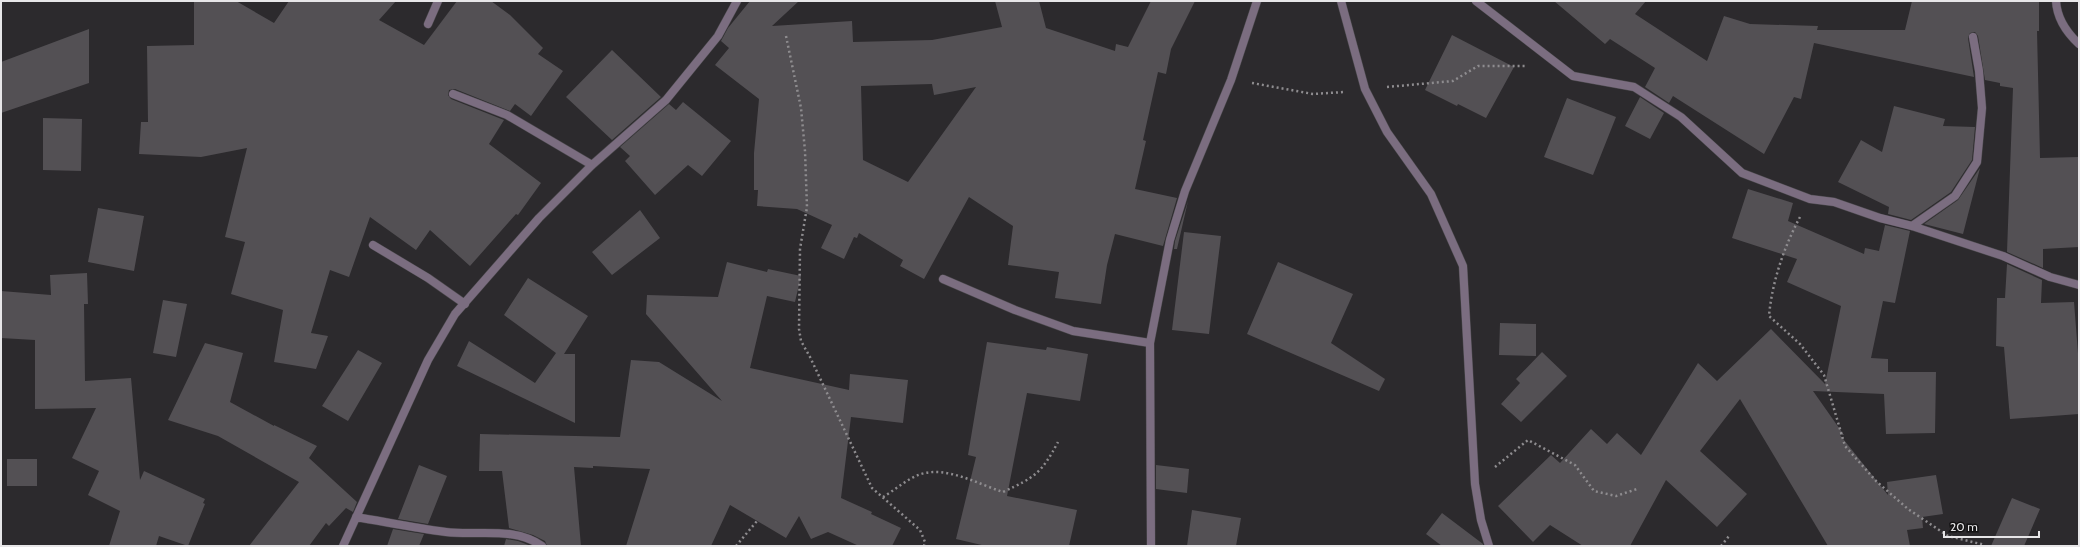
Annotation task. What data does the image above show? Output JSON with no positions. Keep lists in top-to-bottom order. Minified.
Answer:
{"scale_bar":"20 m"}
